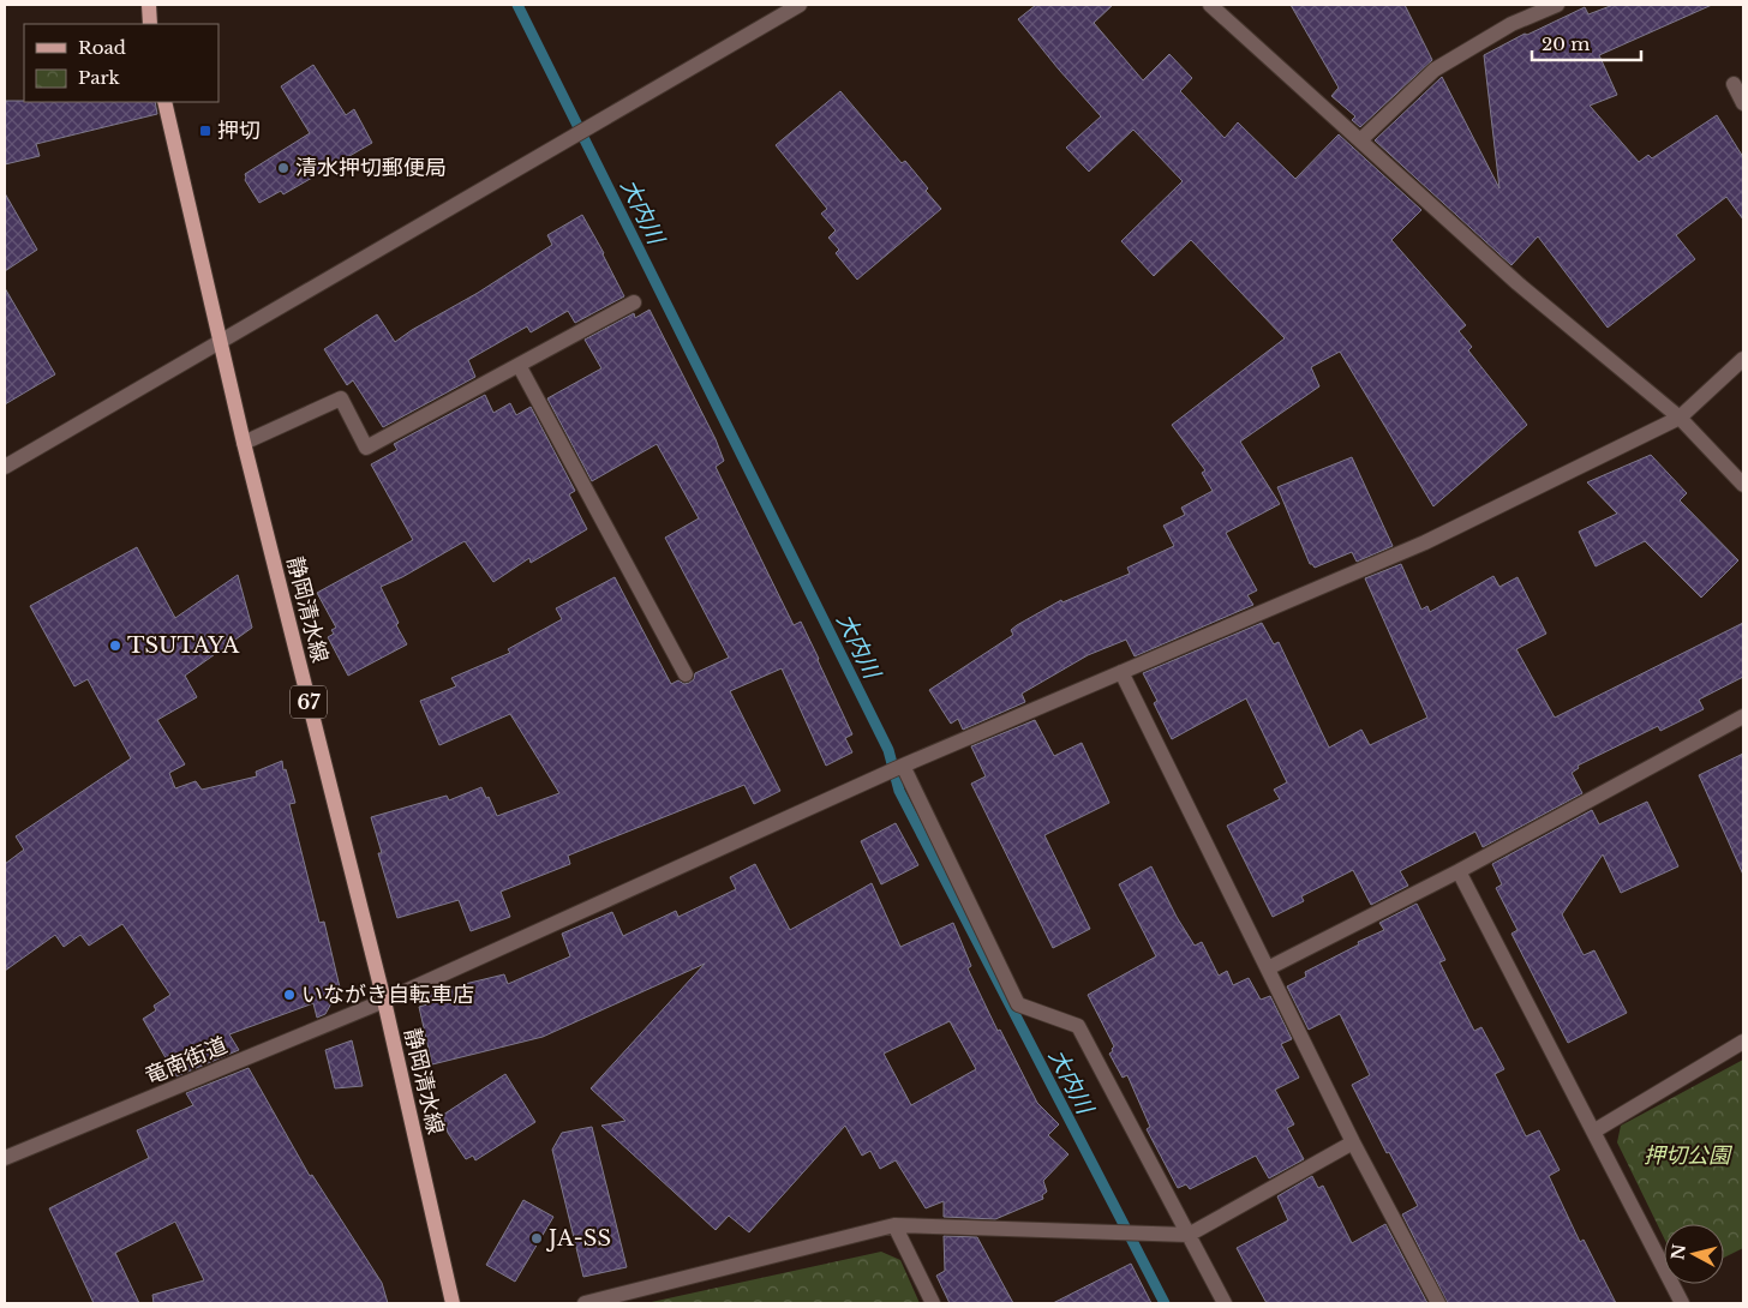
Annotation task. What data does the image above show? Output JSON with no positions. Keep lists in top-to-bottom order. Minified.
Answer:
{"streets":{"main road":["静岡清水線","67"],"street":["竜南街道"]},"crossings":[["静岡清水線","竜南街道"]],"water":["大内川"],"parks":["押切公園"],"places":{"transit":["押切"],"other":["清水押切郵便局","TSUTAYA","いながき自転車店","JA-SS"]},"legend":["Road","Park"],"scale_bar":"20 m","north":"left"}
